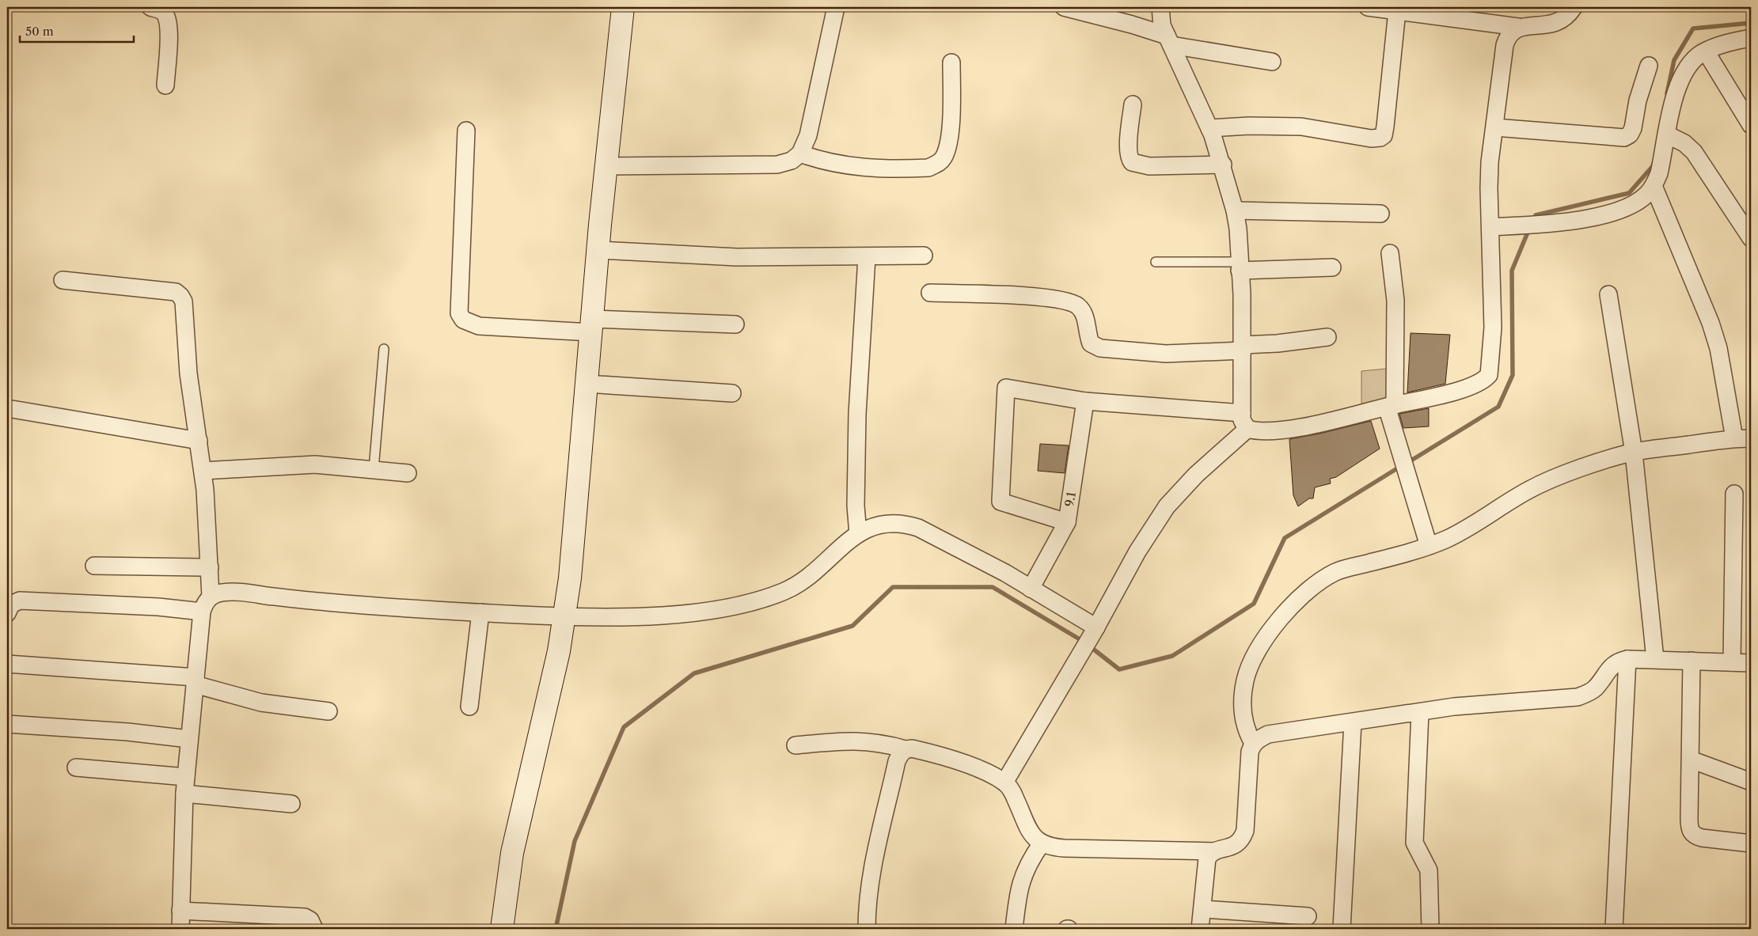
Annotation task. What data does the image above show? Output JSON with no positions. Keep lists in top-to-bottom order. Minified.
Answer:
{"streets":{"street":["9.1"]},"scale_bar":"50 m"}
